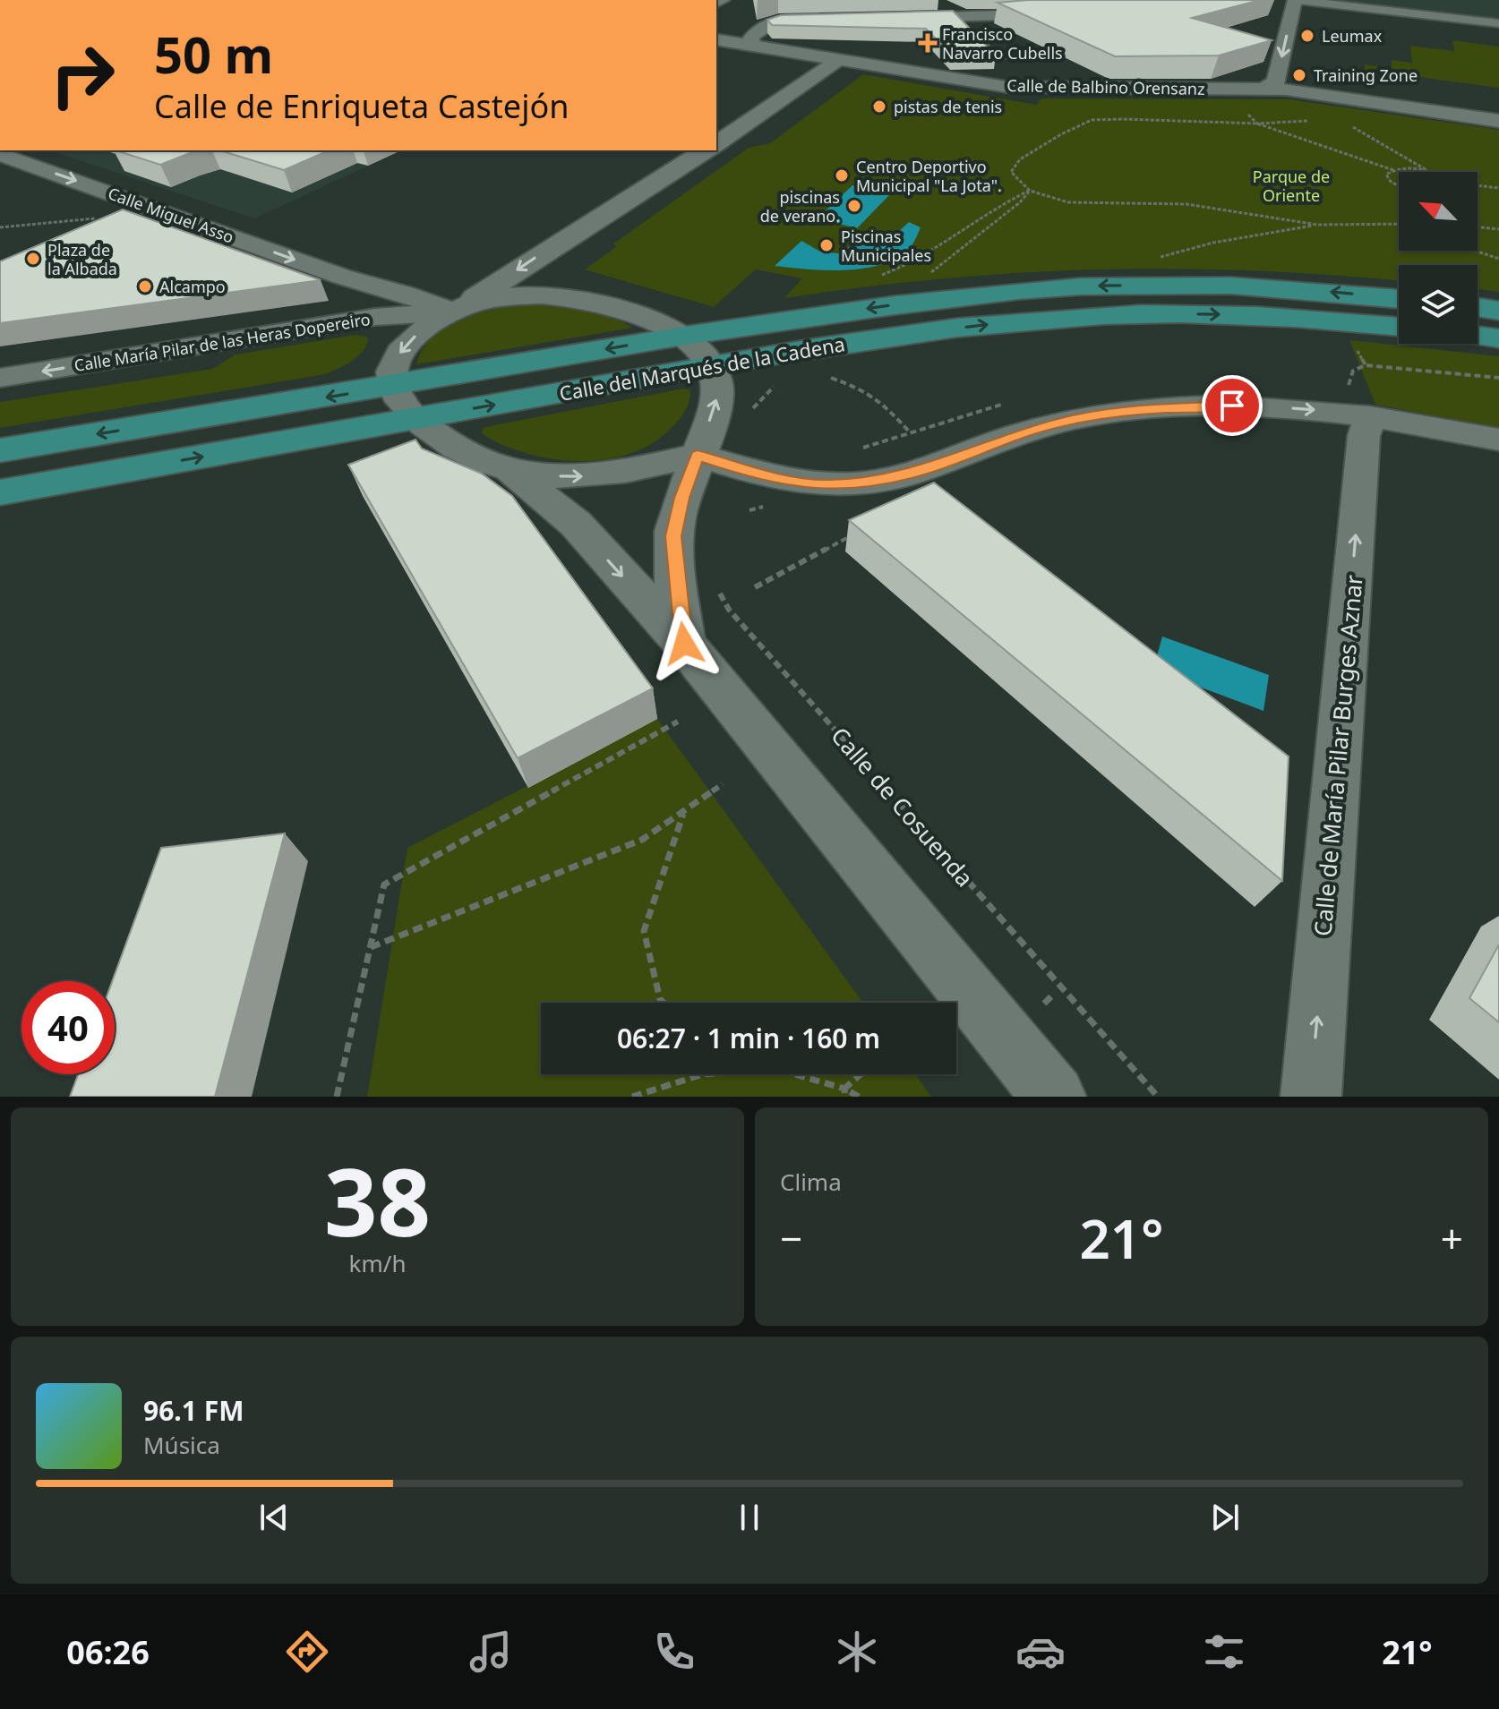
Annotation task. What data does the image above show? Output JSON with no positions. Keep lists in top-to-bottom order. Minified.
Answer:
{"streets":{"main road":["Calle del Marqués de la Cadena"],"street":["Calle de Balbino Orensanz","Calle Miguel Asso","Calle María Pilar de las Heras Dopereiro","Calle de María Pilar Burges Aznar"],"path":["Calle de Cosuenda"]},"crossings":[["Calle Miguel Asso","Calle María Pilar de las Heras Dopereiro"]],"one_way":["Calle Miguel Asso","Calle María Pilar de las Heras Dopereiro","Calle de María Pilar Burges Aznar"],"parks":["Parque de Oriente"],"places":{"other":["Leumax","Training Zone","pistas de tenis","Centro Deportivo Municipal \"La Jota\".","piscinas de verano.","Piscinas Municipales","Plaza de la Albada","Alcampo"],"health":["Francisco Navarro Cubells"]},"north":"top left","page":{"turn":["50 m","Calle de Enriqueta Castejón"],"limit":"40","trip":"06:27 · 1 min · 160 m","tile":[["38","km/h"],"Clima"],"heat":["−","21°","+"],"song":["96.1 FM","Música"],"tabs":["06:26","21°"]}}
